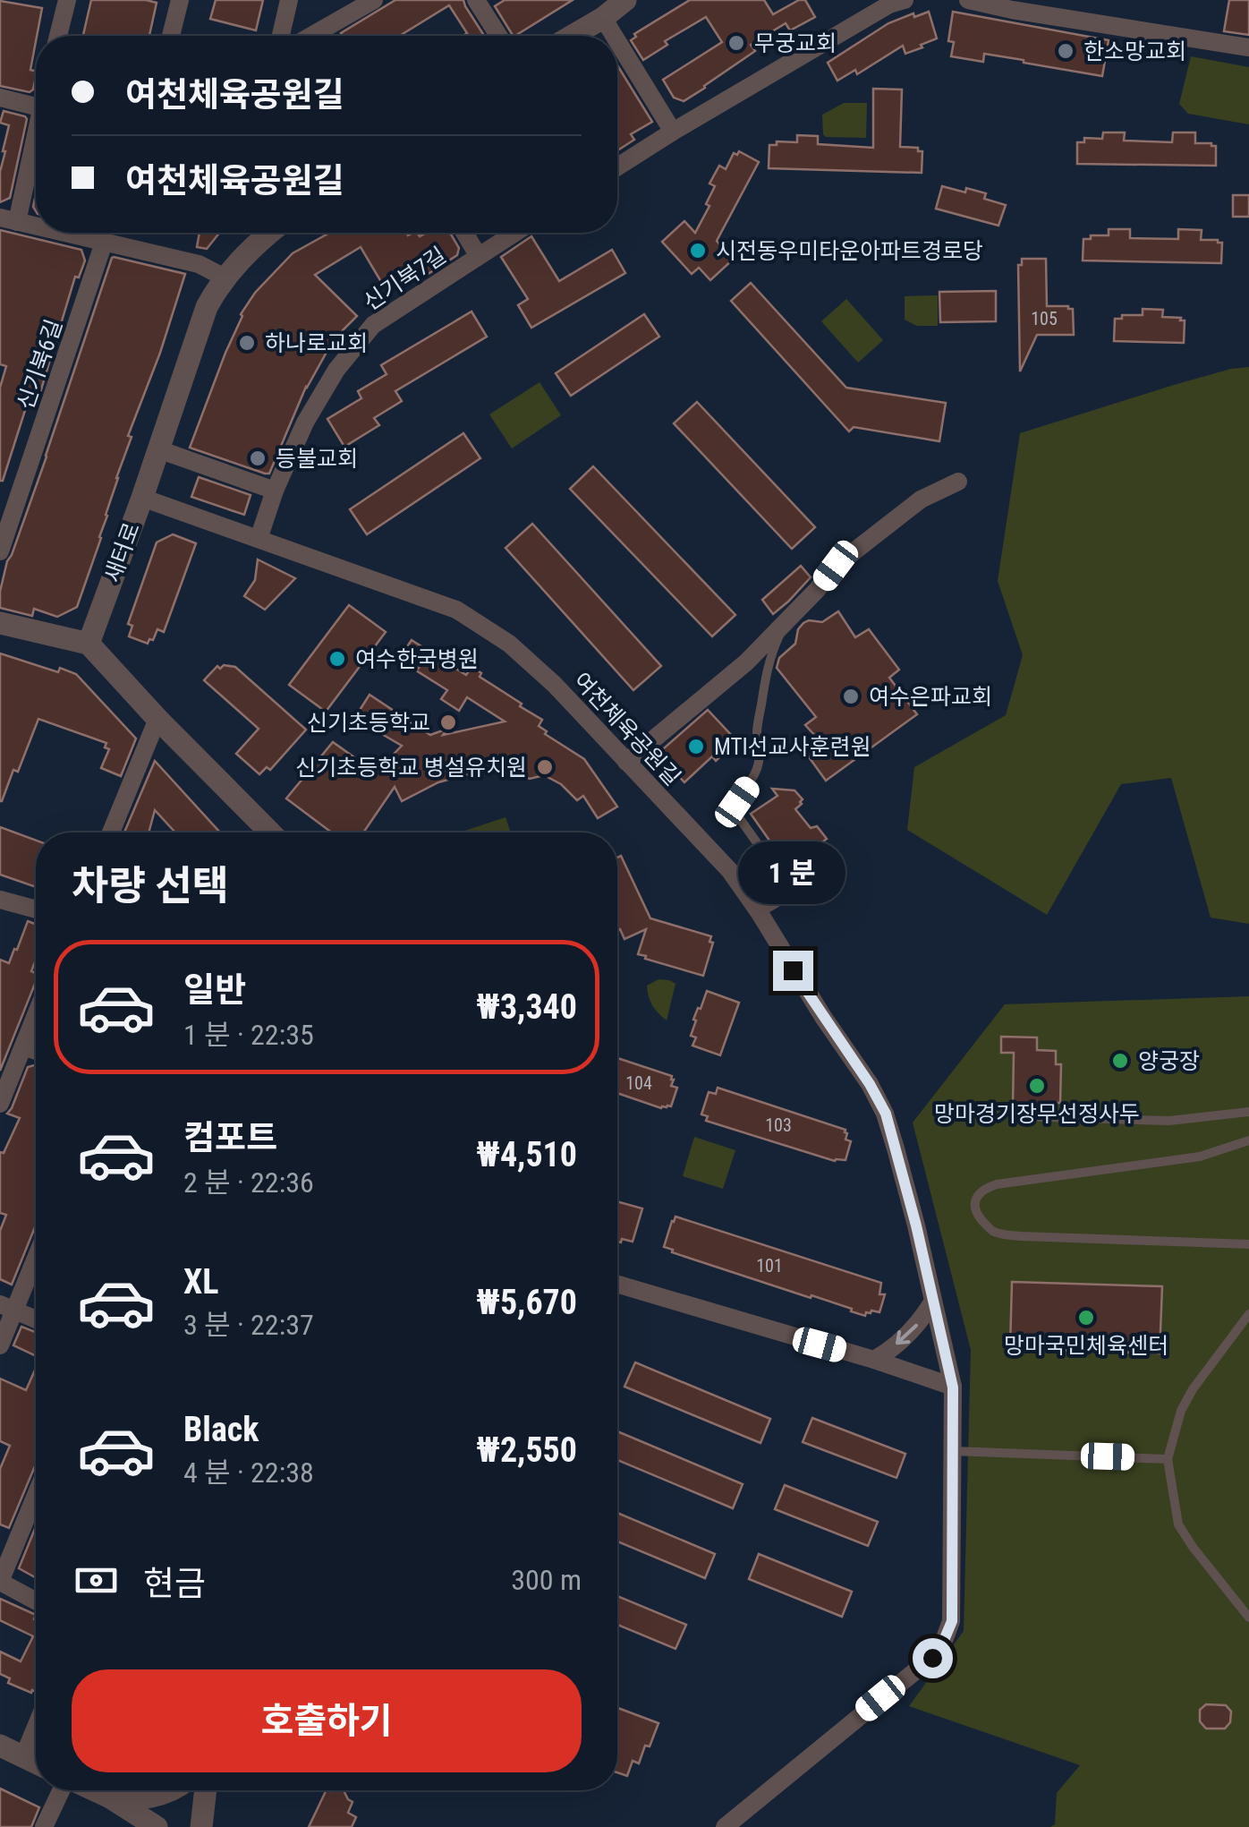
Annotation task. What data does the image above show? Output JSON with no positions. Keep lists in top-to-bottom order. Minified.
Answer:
{"streets":{"street":["신기북7길","신기북6길","새터로","여천체육공원길"]},"crossings":[["신기북7길","여천체육공원길"],["새터로","여천체육공원길"]],"places":["무궁교회","한소망교회","시전동우미타운아파트경로당","하나로교회","등불교회","여수한국병원","여수은파교회","신기초등학교","MTI선교사훈련원","신기초등학교 병설유치원","양궁장","망마경기장무선정사두","망마국민체육센터"],"house_numbers":["105","104","103","101"],"page":{"banner":["여천체육공원길","여천체육공원길"],"heading":"차량 선택","bubble":"1 분","list":[{"name":"일반","note":"1 분 · 22:35","value":"₩3,340"},{"name":"컴포트","note":"2 분 · 22:36","value":"₩4,510"},{"name":"XL","note":"3 분 · 22:37","value":"₩5,670"},{"name":"Black","note":"4 분 · 22:38","value":"₩2,550"}],"pay":["현금","300 m"],"buttons":"호출하기"}}
